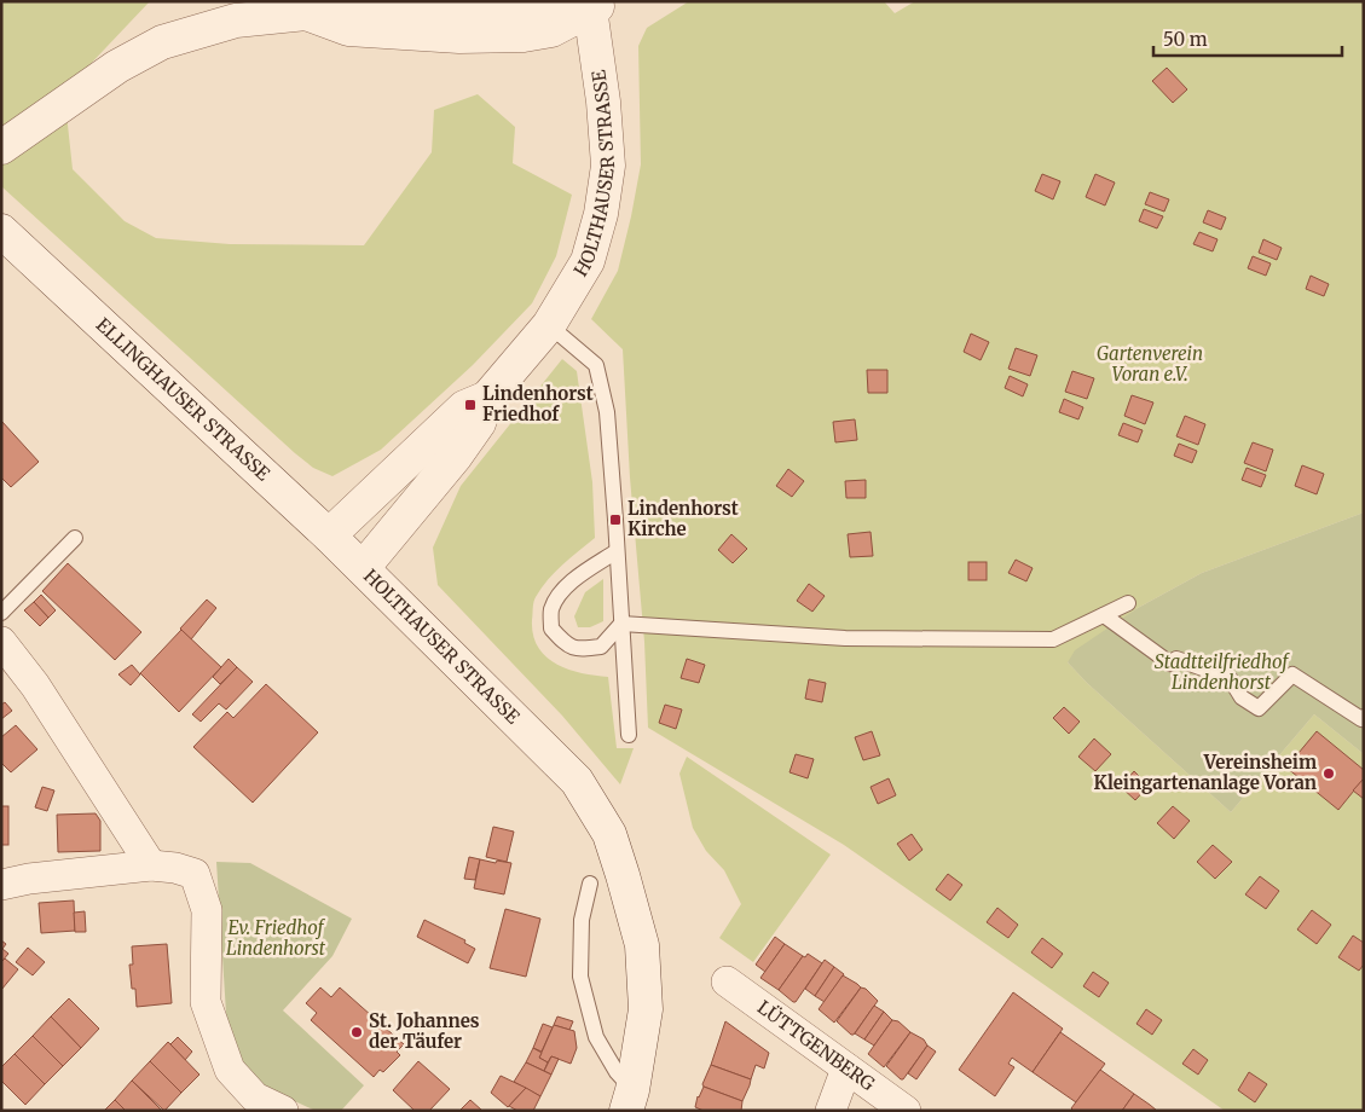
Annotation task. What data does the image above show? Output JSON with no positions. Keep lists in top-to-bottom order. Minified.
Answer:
{"streets":{"street":["HOLTHAUSER STRASSE","ELLINGHAUSER STRASSE","LÜTTGENBERG"]},"crossings":[["HOLTHAUSER STRASSE","ELLINGHAUSER STRASSE"]],"parks":["Gartenverein Voran e.V.","Stadtteilfriedhof Lindenhorst","Ev. Friedhof Lindenhorst"],"places":{"transit":["Lindenhorst Friedhof","Lindenhorst Kirche"],"other":["Vereinsheim Kleingartenanlage Voran","St. Johannes der Täufer"]},"scale_bar":"50 m"}
